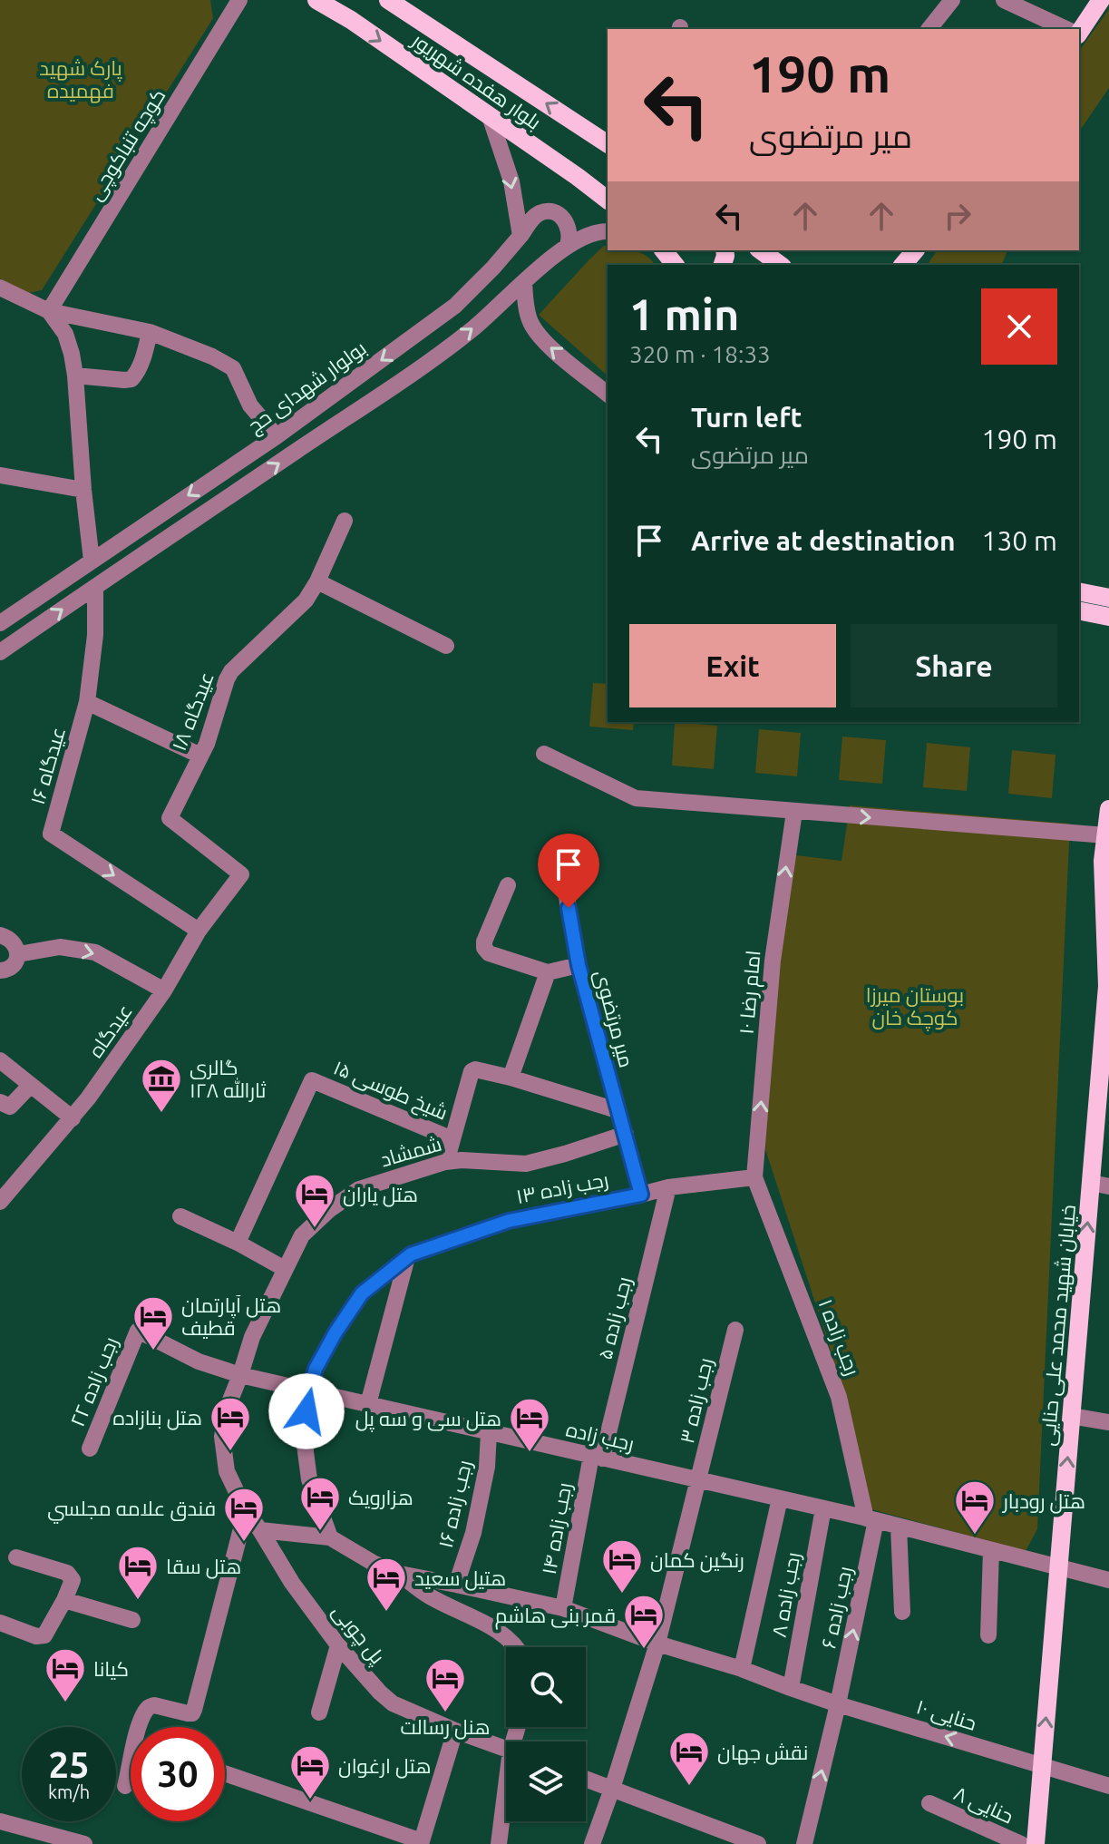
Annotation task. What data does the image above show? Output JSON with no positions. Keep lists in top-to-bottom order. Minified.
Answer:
{"streets":{"main road":["بلوار هفده شهریور","خیابان شهید محمد علی حنایی"],"street":["کوچه تنباکوچی","بولوار شهدای حج","عیدگاه ۱۸","عیدگاه ۱۶","امام رضا ۱۰","میر مرتضوی","عیدگاه","۱۵ شیخ طوسی","شمشاد","رجب زاده ۱۳","رجب زاده ۵","رجب زاده ۱","رجب زاده ۲۲","رجب زاده ۳","رجب زاده","رجب زاده ۱۶","رجب زاده ۱۴","رجب زاده ۸","رجب زاده ۶","پل چوبی","حنایی ۱۰","حنایی ۸"]},"crossings":[["عیدگاه ۱۸","عیدگاه"],["عیدگاه ۱۶","عیدگاه"],["امام رضا ۱۰","رجب زاده ۱۳"],["امام رضا ۱۰","رجب زاده ۱"],["میر مرتضوی","شمشاد"],["میر مرتضوی","رجب زاده ۱۳"],["شمشاد","رجب زاده"],["شمشاد","پل چوبی"],["رجب زاده ۱۳","رجب زاده ۵"],["رجب زاده ۱۳","رجب زاده ۱"],["رجب زاده ۱۳","رجب زاده"],["رجب زاده ۵","رجب زاده"],["رجب زاده ۵","رجب زاده ۱۴"],["خیابان شهید محمد علی حنایی","رجب زاده"],["خیابان شهید محمد علی حنایی","حنایی ۱۰"],["رجب زاده ۱","رجب زاده"],["رجب زاده ۱","رجب زاده ۶"],["رجب زاده ۲۲","رجب زاده"],["رجب زاده ۳","رجب زاده"],["رجب زاده ۳","حنایی ۱۰"],["رجب زاده","رجب زاده ۱۶"],["رجب زاده","رجب زاده ۱۴"],["رجب زاده","رجب زاده ۸"],["رجب زاده","رجب زاده ۶"],["رجب زاده","پل چوبی"],["رجب زاده ۱۶","حنایی ۱۰"],["رجب زاده ۱۴","حنایی ۱۰"],["رجب زاده ۸","حنایی ۱۰"],["رجب زاده ۶","حنایی ۱۰"]],"one_way":["عیدگاه ۱۶","امام رضا ۱۰","خیابان شهید محمد علی حنایی"],"parks":["پارک شهید فهمیده","بوستان میرزا کوچک خان"],"places":{"museum":["گالری ثارالله ۱۲۸"],"hotel":["هتل یاران","هتل آپارتمان قطیف","هتل بنازاده","هتل سی و سه پل","هزارویک","هتل رودبار","فندق علامه مجلسي","رنگین کمان","هتل سقا","هتیل سعید","قمر بنی هاشم","كيانا","هنل رسالت","نقش جهان","هتل ارغوان"]},"page":{"turn":["190 m","میر مرتضوی"],"heading":["1 min","320 m · 18:33"],"list":[{"name":"Turn left","note":"میر مرتضوی","value":"190 m"},{"name":"Arrive at destination","value":"130 m"}],"buttons":["Exit","Share"],"speed":"25 km/h","limit":"30"}}
